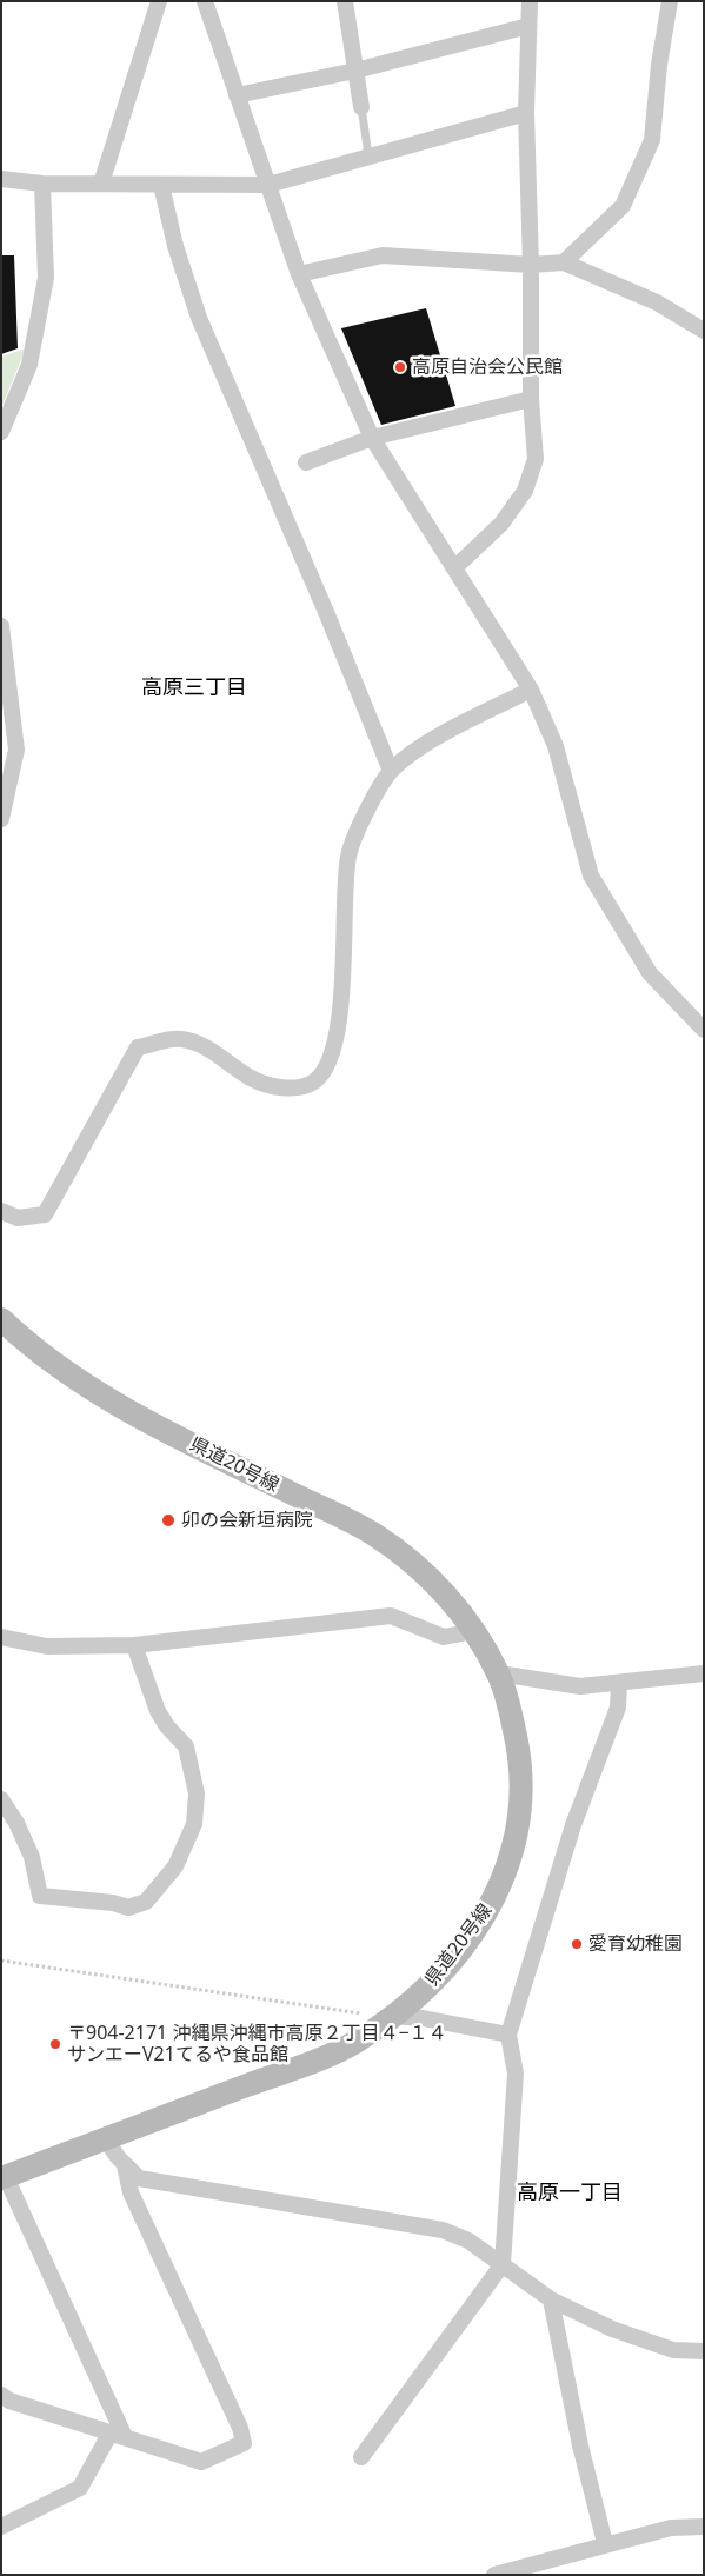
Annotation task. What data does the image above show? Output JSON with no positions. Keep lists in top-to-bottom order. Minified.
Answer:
{"streets":{"main road":["県道20号線"]},"districts":["高原三丁目","高原一丁目"],"places":["高原自治会公民館","卯の会新垣病院","愛育幼稚園","〒904-2171 沖縄県沖縄市高原２丁目４−１４ サンエーV21てるや食品館"]}
